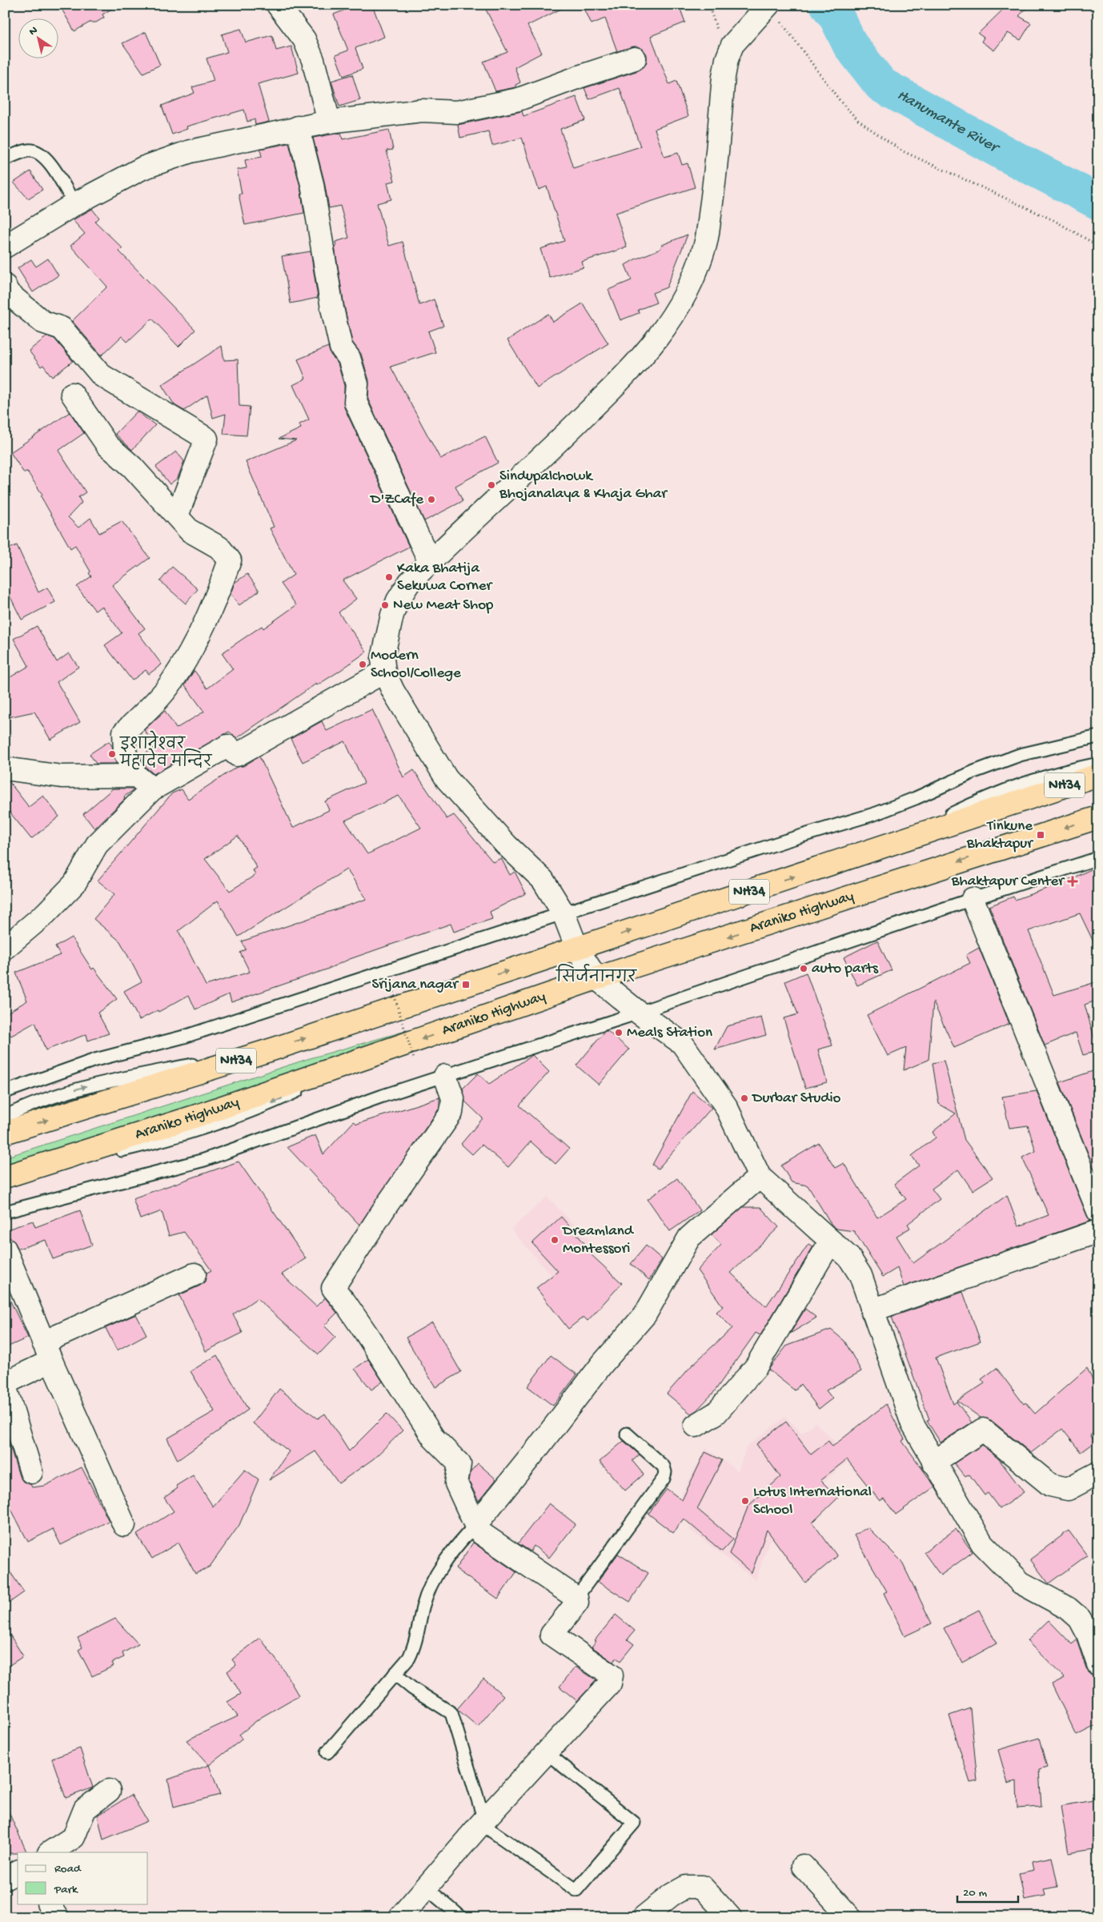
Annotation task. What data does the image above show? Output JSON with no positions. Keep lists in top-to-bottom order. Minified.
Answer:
{"streets":{"highway":["NH34","Araniko Highway"]},"districts":["सिर्जनानगर"],"water":["Hanumante River"],"places":{"other":["Sindupalchowk Bhojanalaya & Khaja Ghar","D'ZCafe","Kaka Bhatija Sekuwa Corner","New Meat Shop","Modern School/College","इशानेश्वर महादेव मन्दिर","auto parts","Meals Station","Durbar Studio","Dreamland Montessori","Lotus International School"],"transit":["Tinkune Bhaktapur","Srijana nagar"],"health":["Bhaktapur Center"]},"legend":["Road","Park"],"scale_bar":"20 m","north":"top left"}
